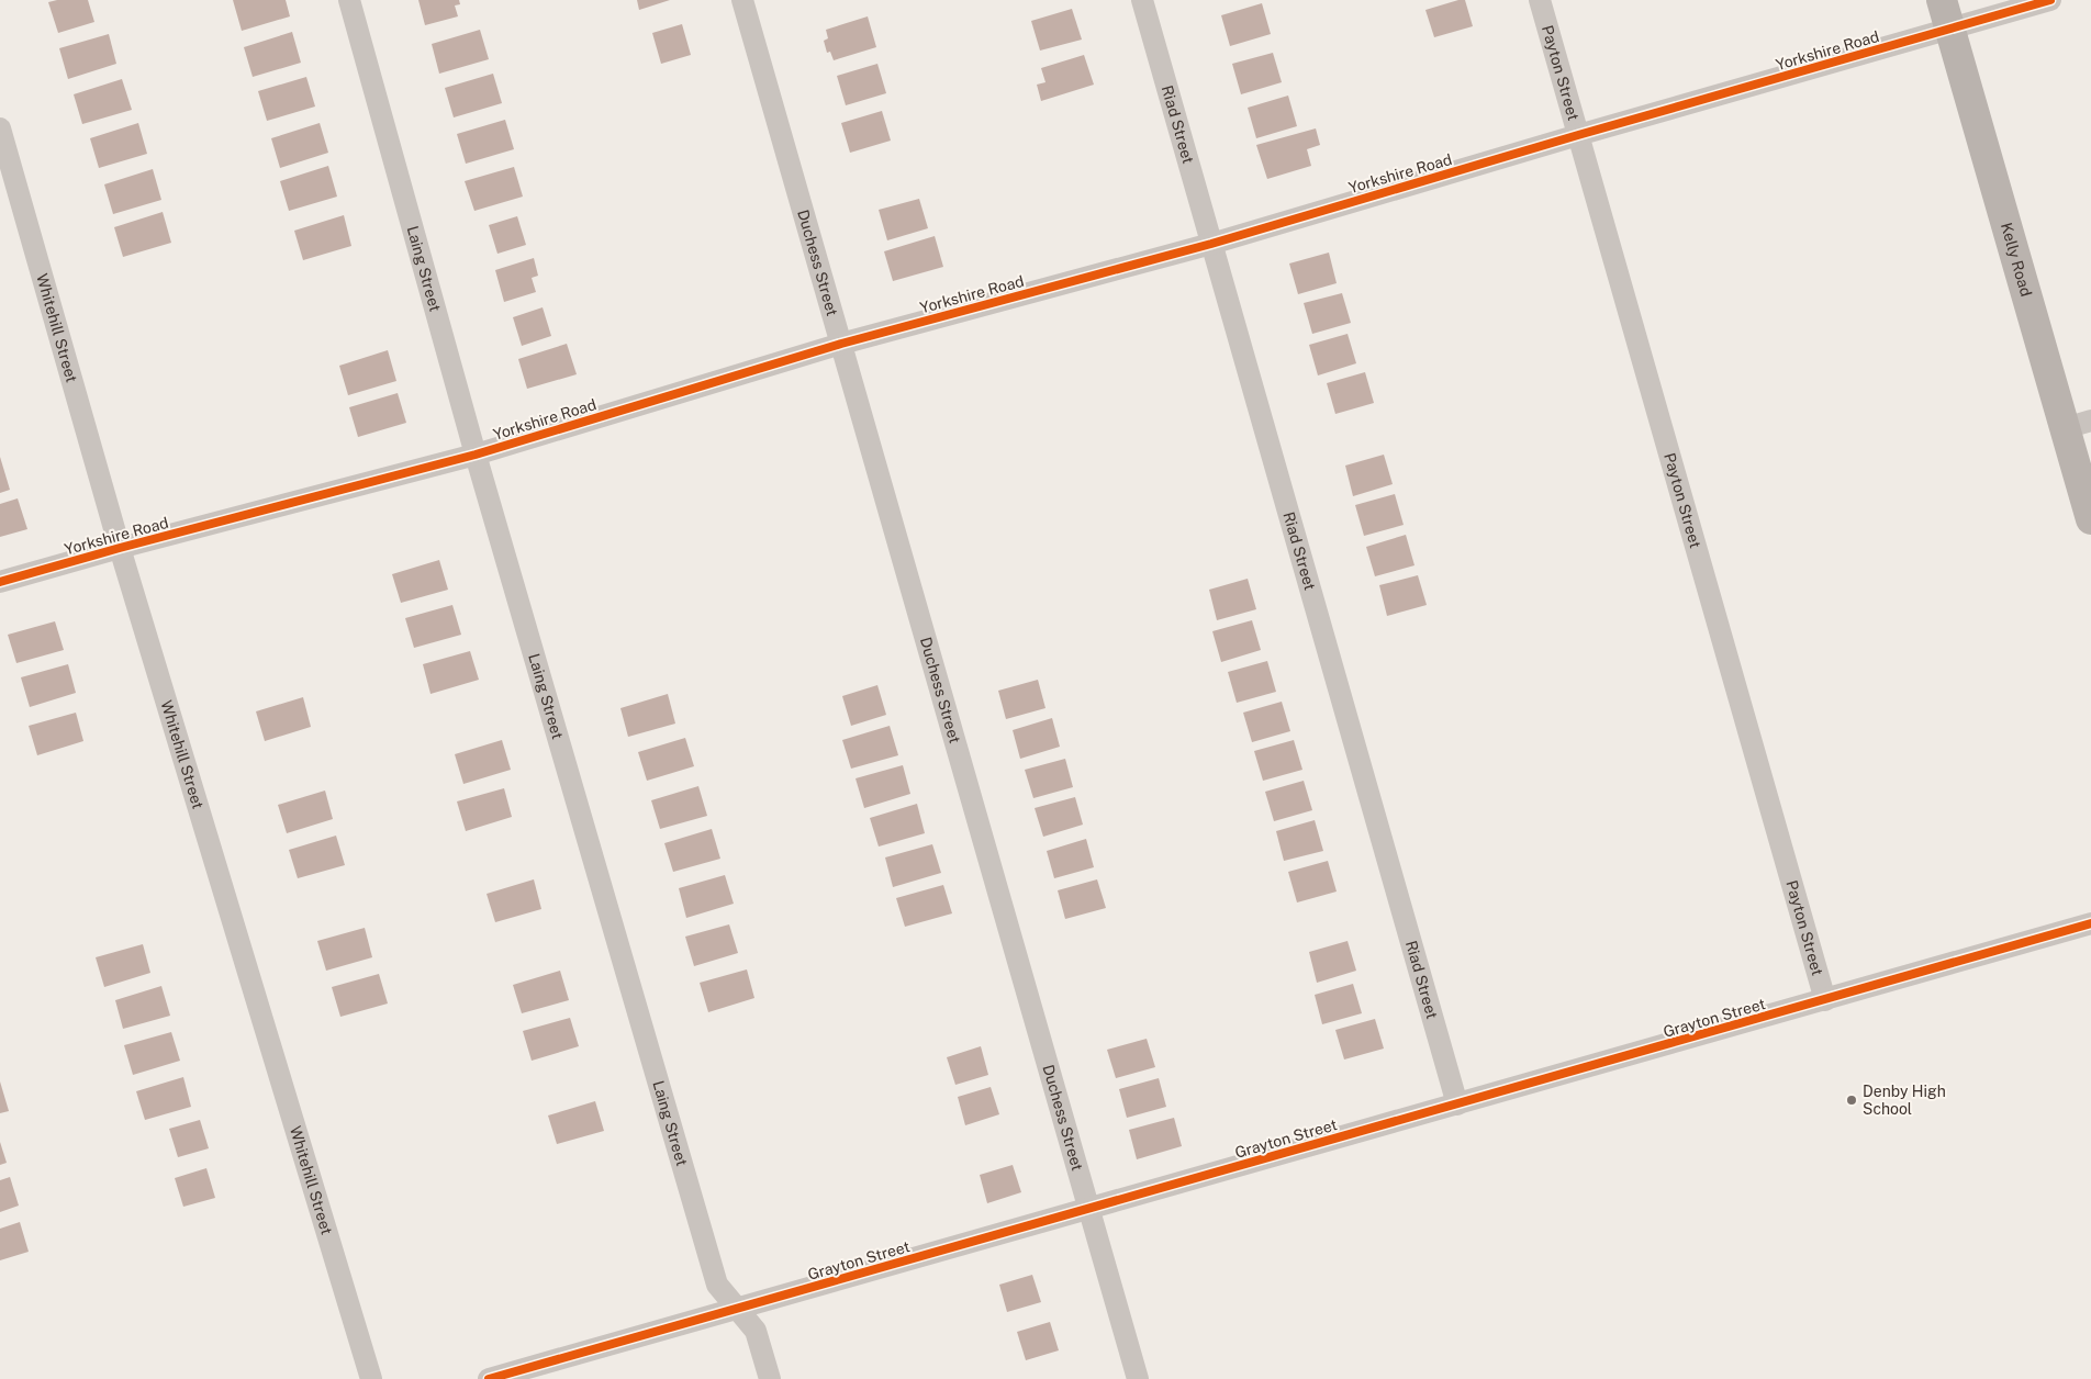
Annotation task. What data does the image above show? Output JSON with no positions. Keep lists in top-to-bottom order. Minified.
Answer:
{"streets":{"street":["Yorkshire Road","Payton Street","Riad Street","Kelly Road","Duchess Street","Laing Street","Whitehill Street","Grayton Street"]},"crossings":[["Yorkshire Road","Payton Street"],["Yorkshire Road","Riad Street"],["Yorkshire Road","Kelly Road"],["Yorkshire Road","Duchess Street"],["Yorkshire Road","Laing Street"],["Yorkshire Road","Whitehill Street"],["Payton Street","Grayton Street"],["Riad Street","Grayton Street"],["Duchess Street","Grayton Street"],["Laing Street","Grayton Street"]],"places":["Denby High School"]}
